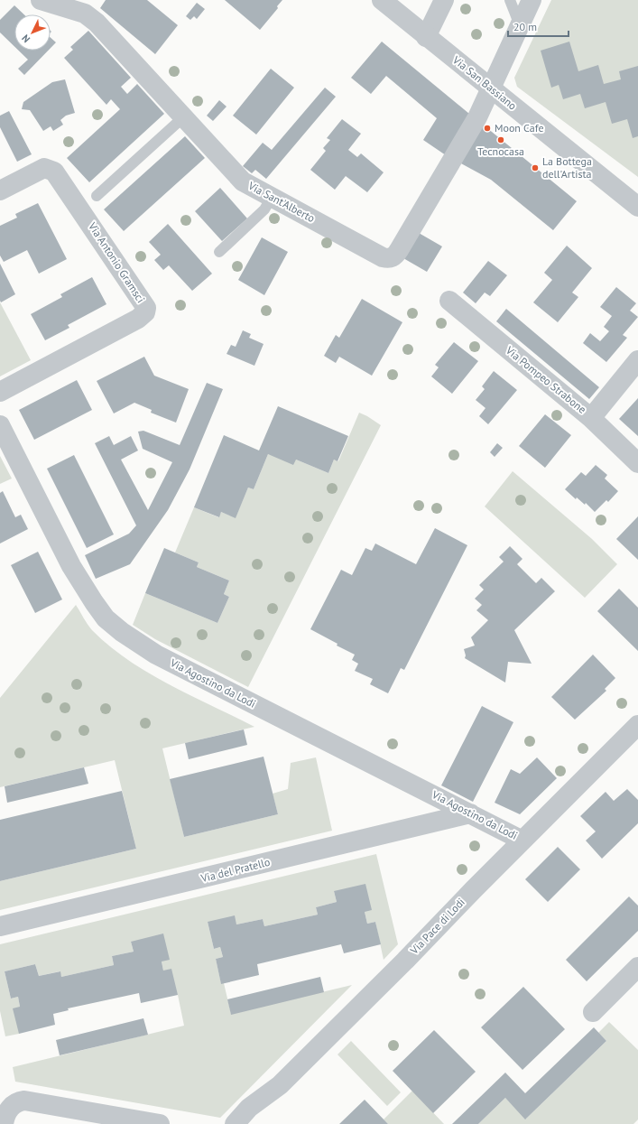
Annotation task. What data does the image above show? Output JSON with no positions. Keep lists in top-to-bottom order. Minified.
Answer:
{"streets":{"street":["Via San Bassiano","Via Sant'Alberto","Via Antonio Gramsci","Via Pompeo Strabone","Via Agostino da Lodi","Via del Pratello","Via Pace di Lodi"]},"crossings":[["Via San Bassiano","Via Sant'Alberto"],["Via Agostino da Lodi","Via del Pratello"],["Via Agostino da Lodi","Via Pace di Lodi"]],"places":["Moon Cafe","Tecnocasa","La Bottega dell'Artista"],"scale_bar":"20 m","north":"bottom left"}
